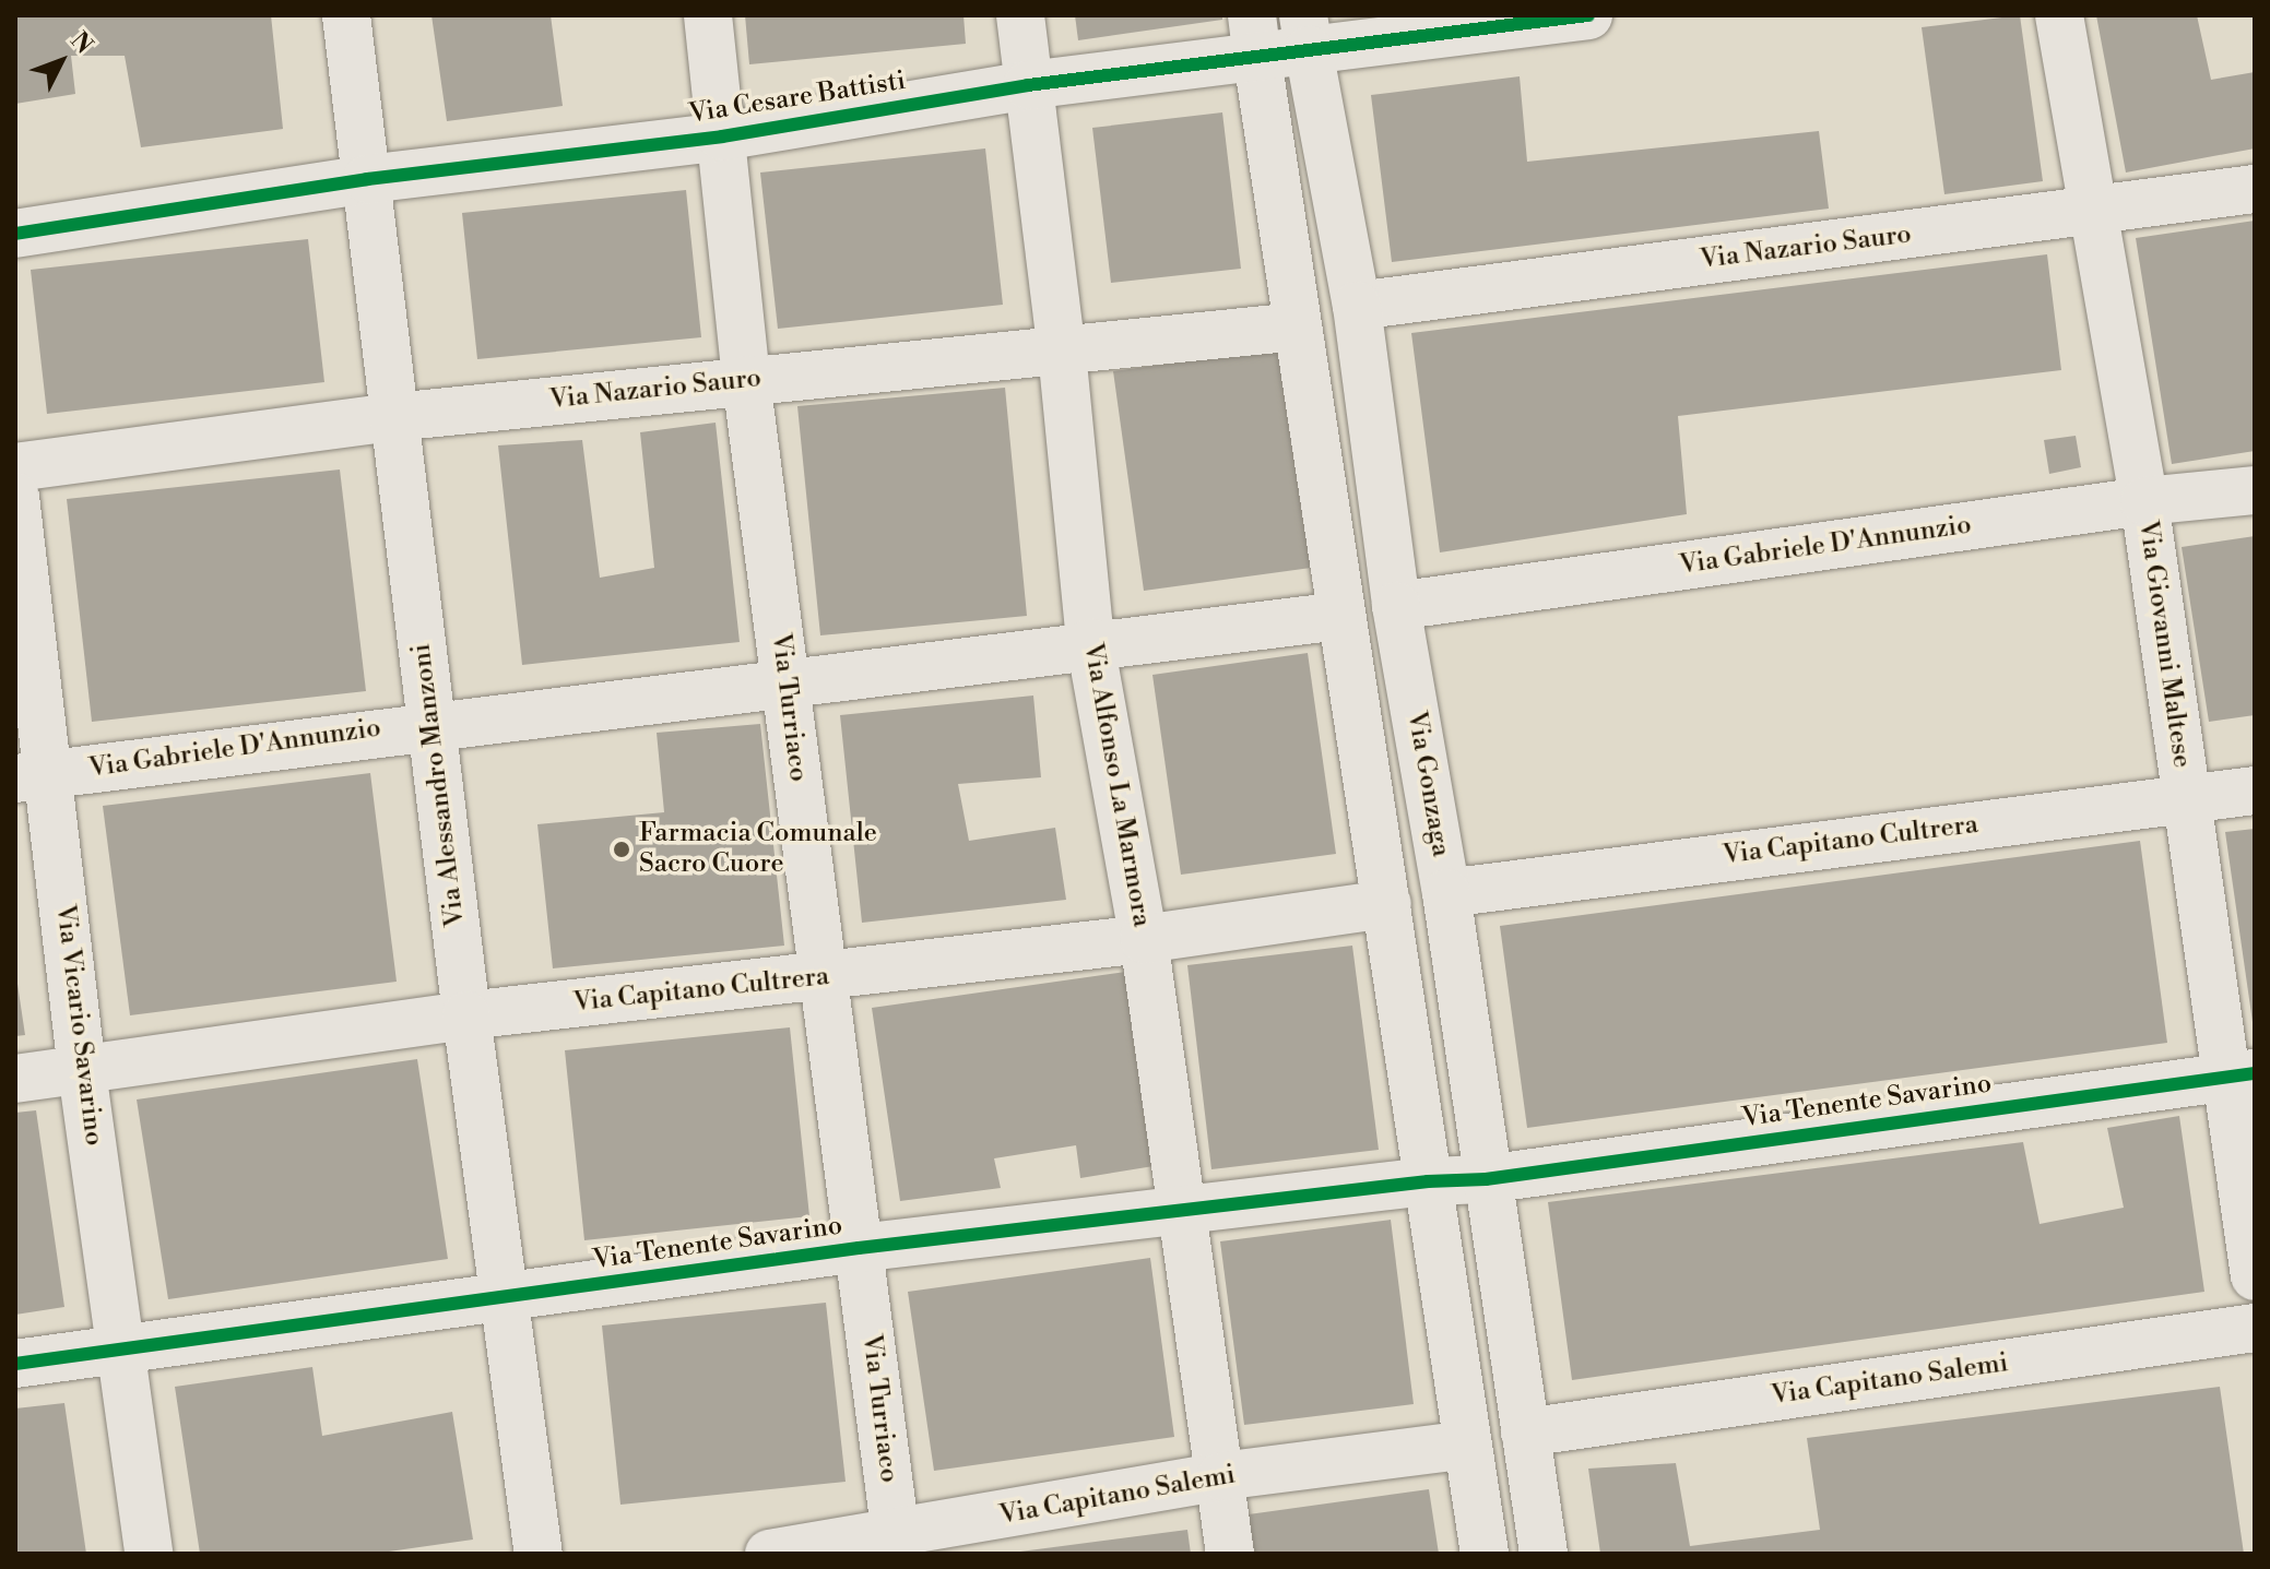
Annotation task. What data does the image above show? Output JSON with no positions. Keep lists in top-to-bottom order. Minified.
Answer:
{"streets":{"street":["Via Cesare Battisti","Via Nazario Sauro","Via Gabriele D'Annunzio","Via Giovanni Maltese","Via Turriaco","Via Gonzaga","Via Alessandro Manzoni","Via Alfonso La Marmora","Via Capitano Cultrera","Via Vicario Savarino","Via Tenente Savarino","Via Capitano Salemi"]},"crossings":[["Via Cesare Battisti","Via Turriaco"],["Via Cesare Battisti","Via Gonzaga"],["Via Cesare Battisti","Via Alessandro Manzoni"],["Via Cesare Battisti","Via Alfonso La Marmora"],["Via Nazario Sauro","Via Giovanni Maltese"],["Via Nazario Sauro","Via Turriaco"],["Via Nazario Sauro","Via Gonzaga"],["Via Nazario Sauro","Via Alessandro Manzoni"],["Via Nazario Sauro","Via Alfonso La Marmora"],["Via Gabriele D'Annunzio","Via Giovanni Maltese"],["Via Gabriele D'Annunzio","Via Turriaco"],["Via Gabriele D'Annunzio","Via Gonzaga"],["Via Gabriele D'Annunzio","Via Alessandro Manzoni"],["Via Gabriele D'Annunzio","Via Alfonso La Marmora"],["Via Gabriele D'Annunzio","Via Vicario Savarino"],["Via Giovanni Maltese","Via Capitano Cultrera"],["Via Giovanni Maltese","Via Tenente Savarino"],["Via Turriaco","Via Capitano Cultrera"],["Via Turriaco","Via Tenente Savarino"],["Via Turriaco","Via Capitano Salemi"],["Via Gonzaga","Via Capitano Cultrera"],["Via Gonzaga","Via Tenente Savarino"],["Via Gonzaga","Via Capitano Salemi"],["Via Alessandro Manzoni","Via Capitano Cultrera"],["Via Alessandro Manzoni","Via Tenente Savarino"],["Via Alfonso La Marmora","Via Capitano Cultrera"],["Via Alfonso La Marmora","Via Tenente Savarino"],["Via Alfonso La Marmora","Via Capitano Salemi"],["Via Capitano Cultrera","Via Vicario Savarino"],["Via Vicario Savarino","Via Tenente Savarino"]],"places":["Farmacia Comunale Sacro Cuore"],"north":"top right"}
